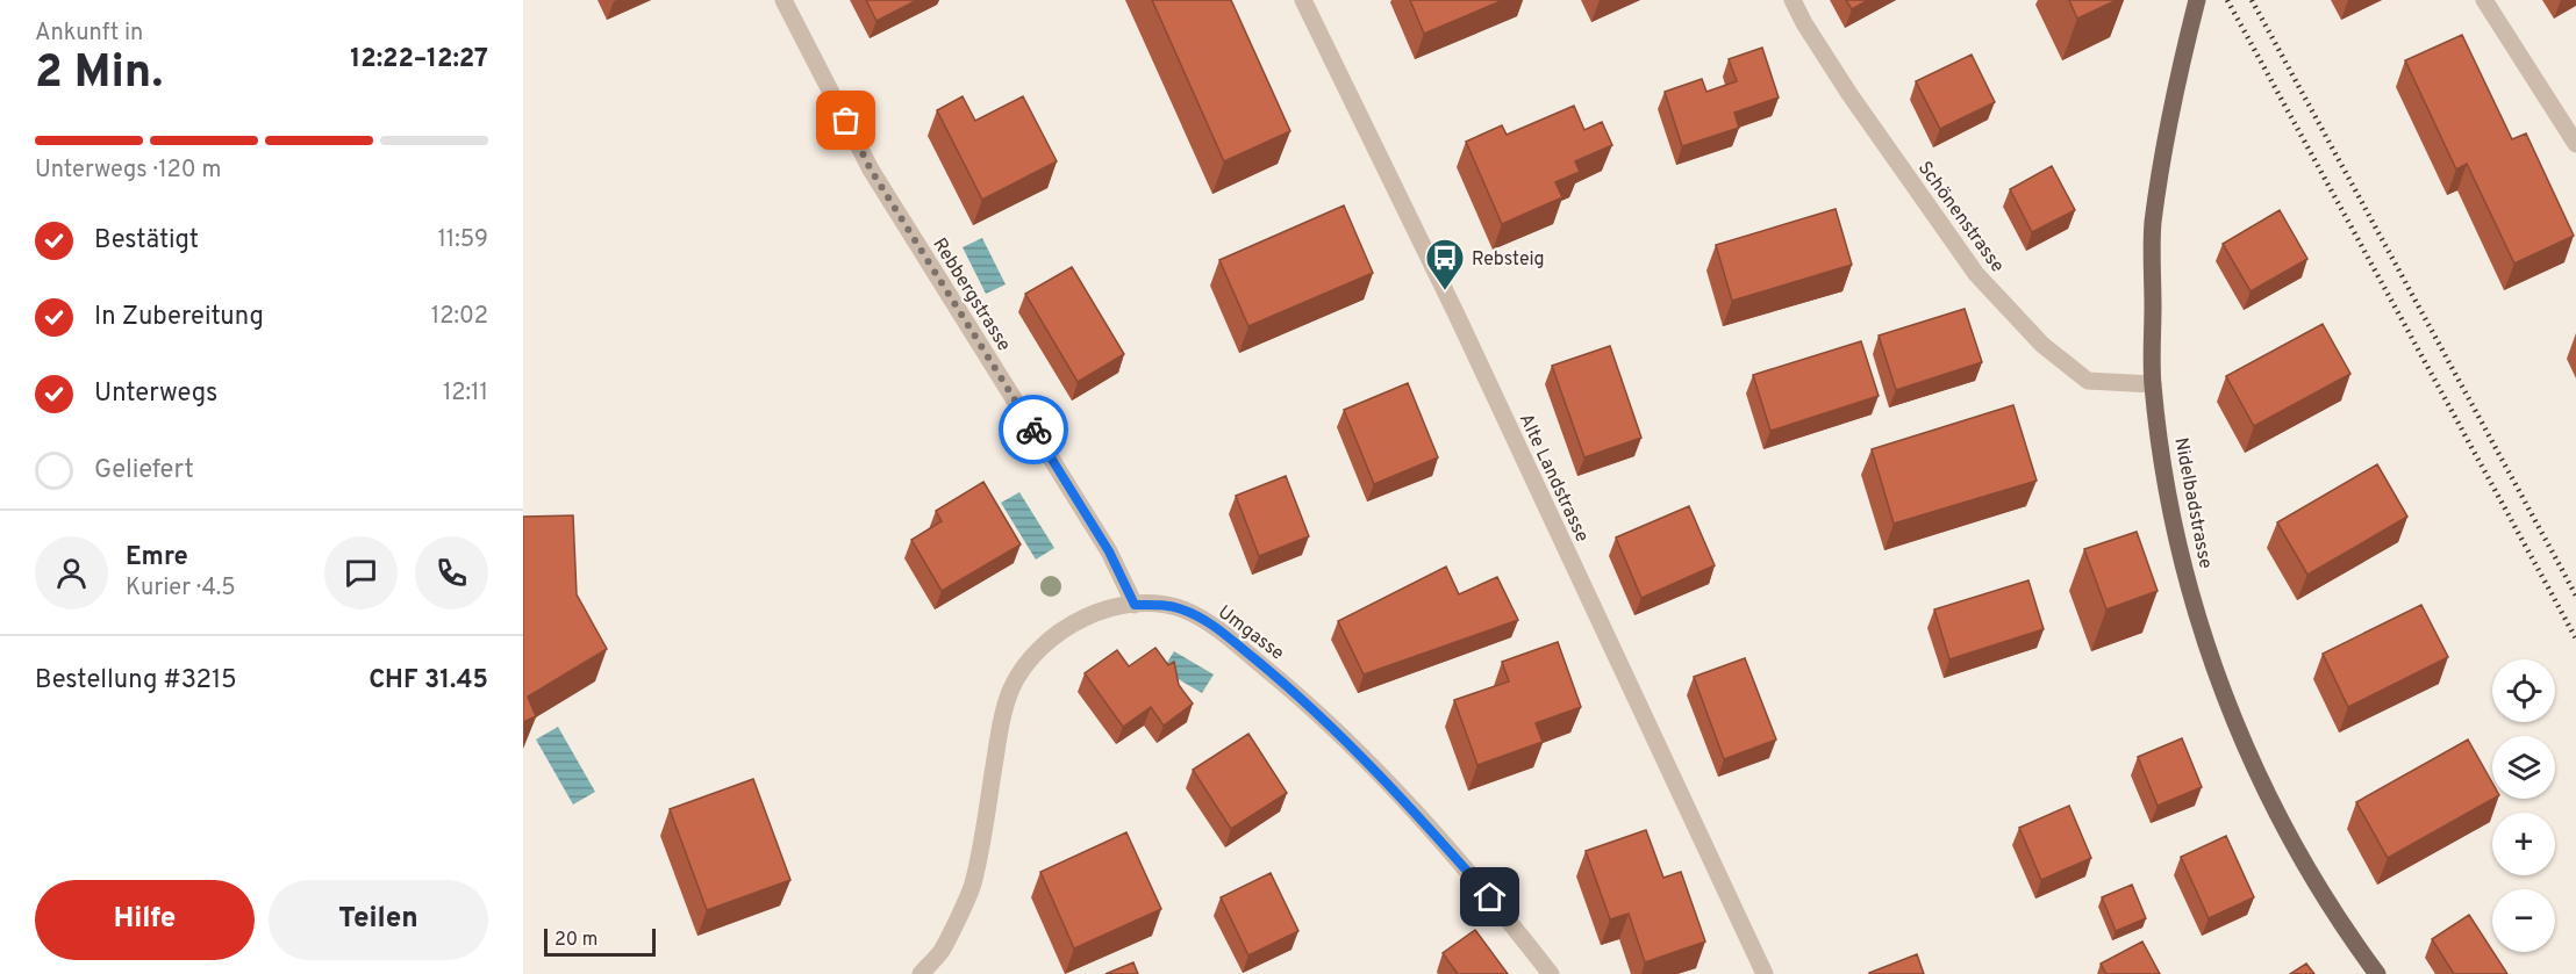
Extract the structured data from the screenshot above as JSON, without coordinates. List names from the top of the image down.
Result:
{
  "streets": {
    "main road": ["Nidelbadstrasse"],
    "street": [
      "Schönenstrasse",
      "Rebbergstrasse",
      "Alte Landstrasse",
      "Umgasse"
    ]
  },
  "crossings": [
    ["Schönenstrasse", "Nidelbadstrasse"],
    ["Rebbergstrasse", "Umgasse"]
  ],
  "places": {
    "bus stop": ["Rebsteig"]
  },
  "scale_bar": "20 m",
  "page": {
    "heading": ["2 Min.", "Ankunft in", "12:22–12:27"],
    "panel": [
      "Emre",
      "Kurier · 4.5",
      "Bestellung #3215",
      "CHF 31.45"
    ],
    "bar": "Unterwegs · 120 m",
    "list": [
      ["Bestätigt", "11:59"],
      ["In Zubereitung", "12:02"],
      ["Unterwegs", "12:11"],
      "Geliefert"
    ],
    "map_buttons": ["+", "−"],
    "buttons": ["Hilfe", "Teilen"],
    "scale": "20 m"
  }
}
